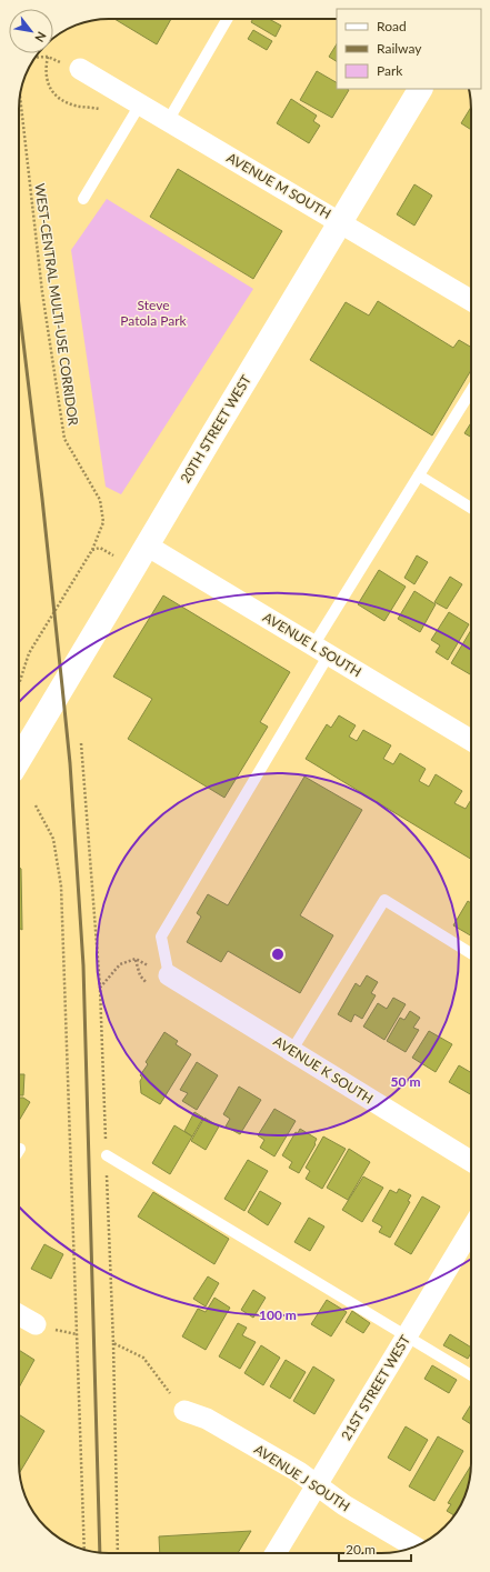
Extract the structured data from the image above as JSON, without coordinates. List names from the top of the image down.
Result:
{
  "streets": {
    "main road": ["20TH STREET WEST"],
    "street": [
      "AVENUE M SOUTH",
      "AVENUE L SOUTH",
      "AVENUE K SOUTH",
      "21ST STREET WEST",
      "AVENUE J SOUTH"
    ],
    "path": ["WEST-CENTRAL MULTI-USE CORRIDOR"]
  },
  "crossings": [
    ["AVENUE M SOUTH", "20TH STREET WEST"],
    ["20TH STREET WEST", "AVENUE L SOUTH"],
    ["21ST STREET WEST", "AVENUE J SOUTH"]
  ],
  "parks": ["Steve Patola Park"],
  "legend": ["Road", "Railway", "Park"],
  "scale_bar": "20 m",
  "north": "bottom right",
  "rings": ["50 m", "100 m"]
}
